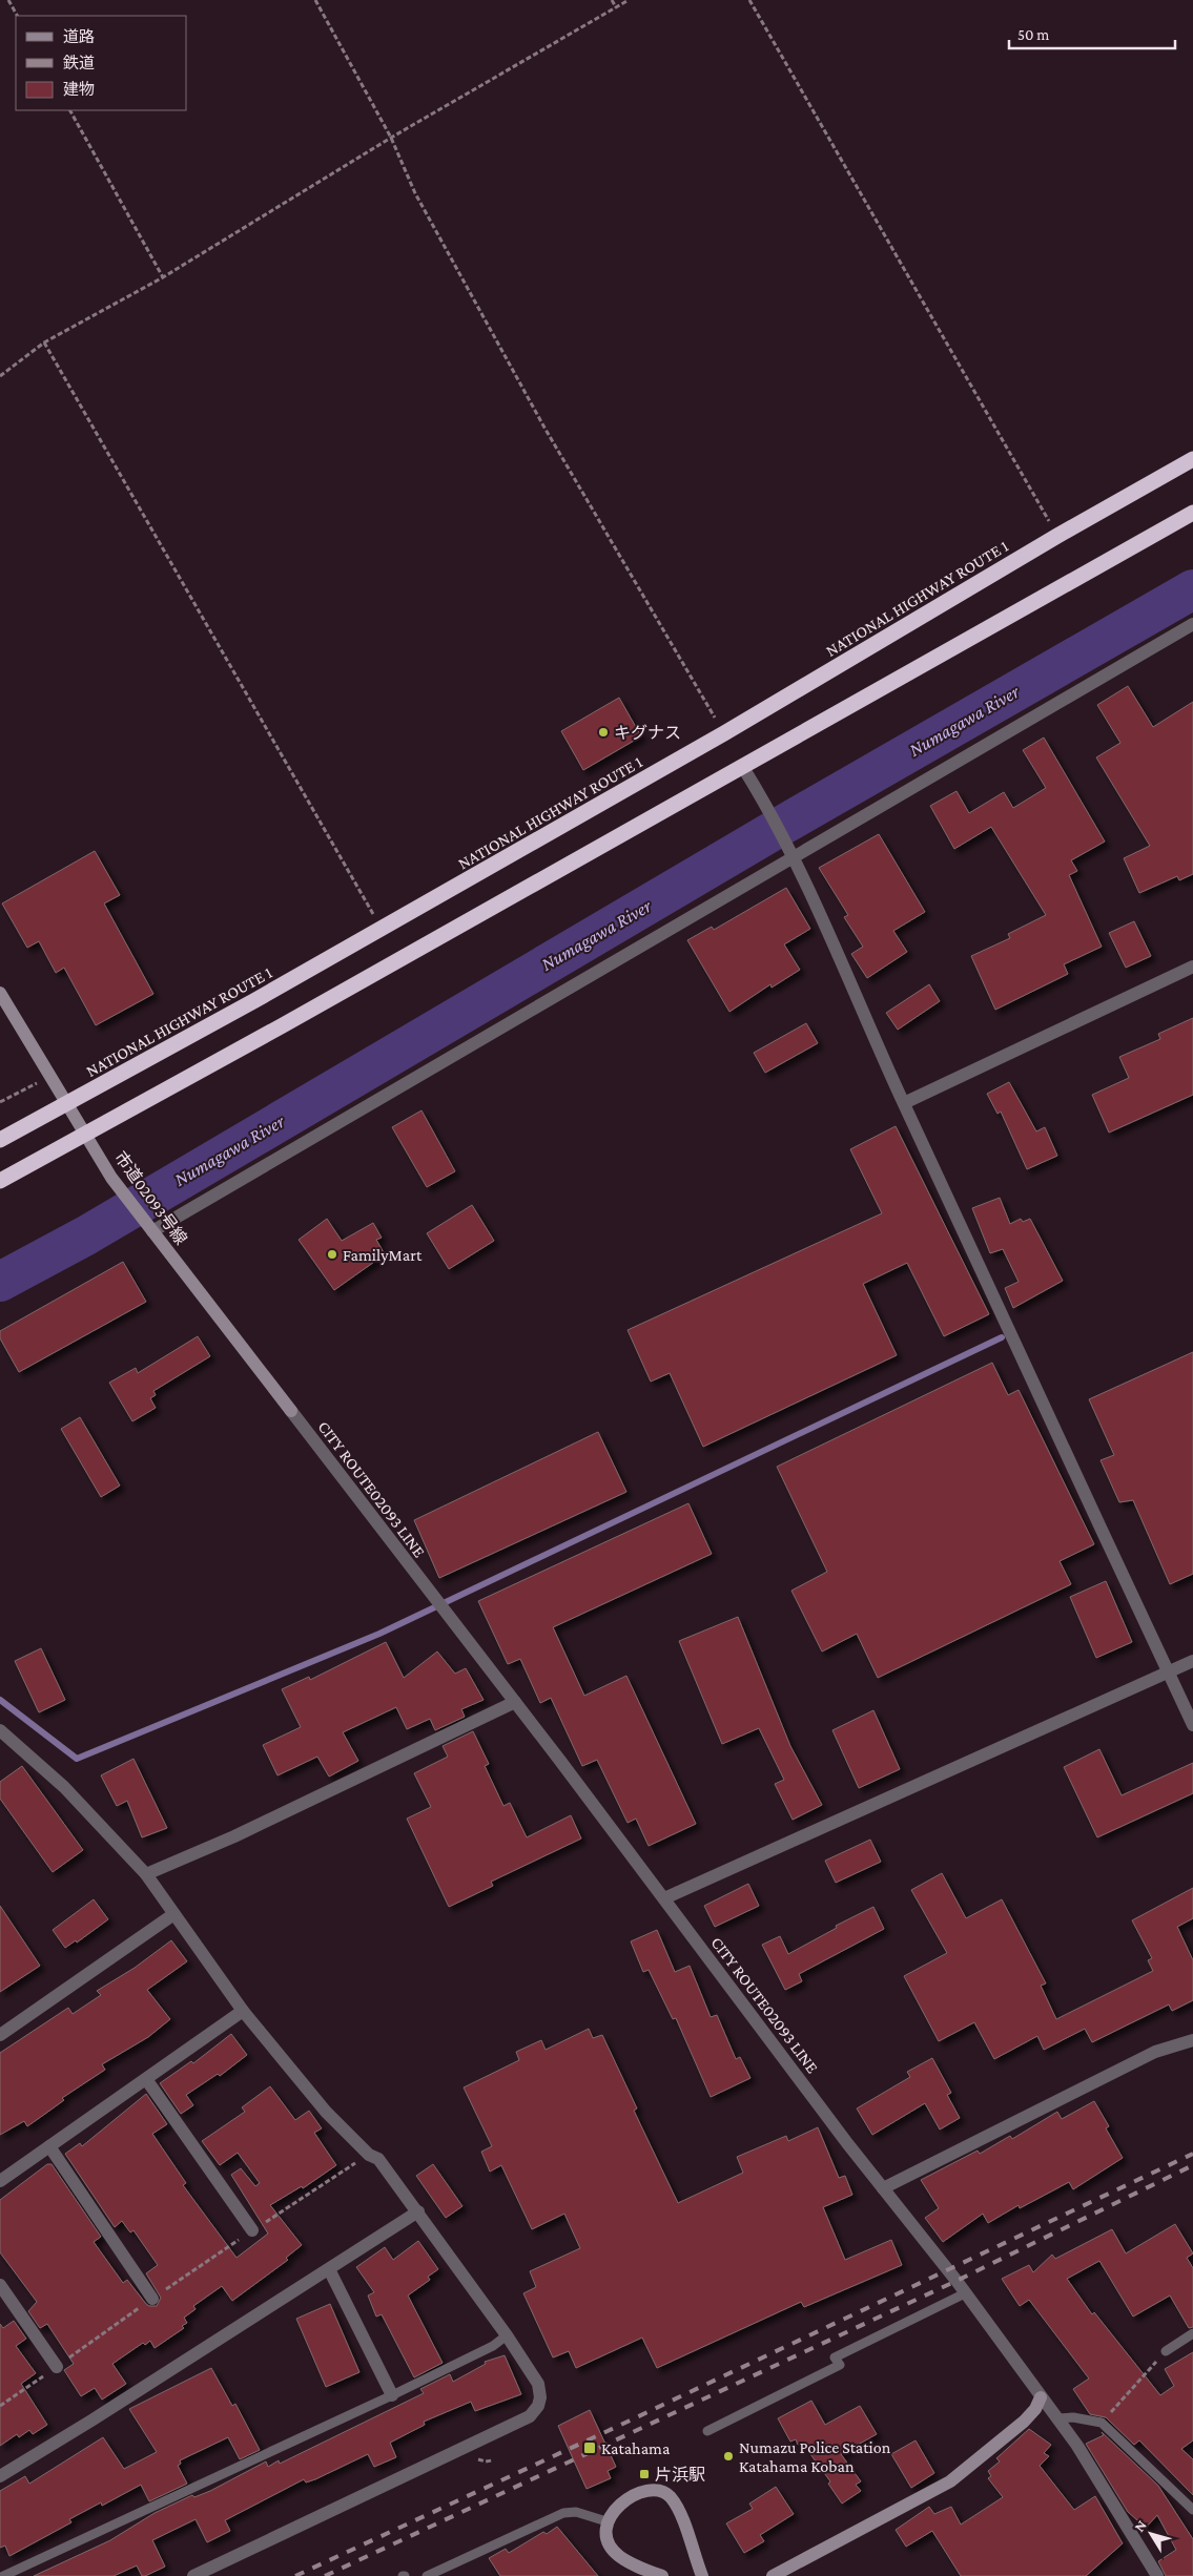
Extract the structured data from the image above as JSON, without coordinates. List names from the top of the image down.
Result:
{
  "streets": {
    "highway": ["NATIONAL HIGHWAY ROUTE 1"],
    "street": ["市道02093号線", "CITY ROUTE02093 LINE"]
  },
  "crossings": [
    ["NATIONAL HIGHWAY ROUTE 1", "市道02093号線"],
    ["市道02093号線", "CITY ROUTE02093 LINE"]
  ],
  "water": ["Numagawa River"],
  "places": {
    "other": ["キグナス", "FamilyMart", "Numazu Police Station Katahama Koban"],
    "transit": ["Katahama", "片浜駅"]
  },
  "legend": ["道路", "鉄道", "建物"],
  "scale_bar": "50 m",
  "north": "top left"
}
